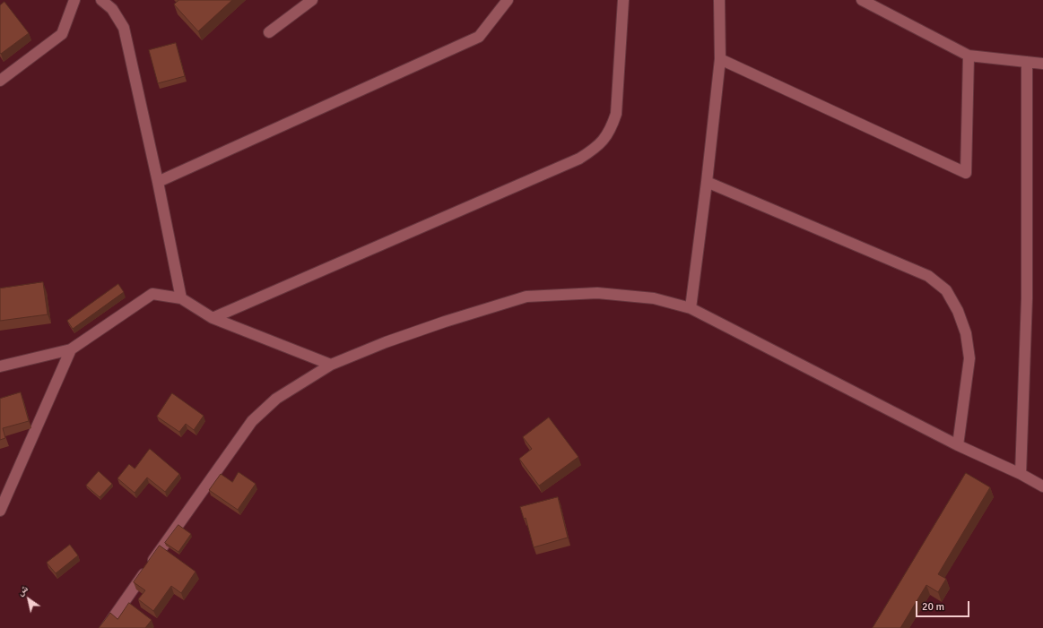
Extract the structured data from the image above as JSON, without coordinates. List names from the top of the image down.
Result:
{
  "scale_bar": "20 m",
  "north": "top left"
}
